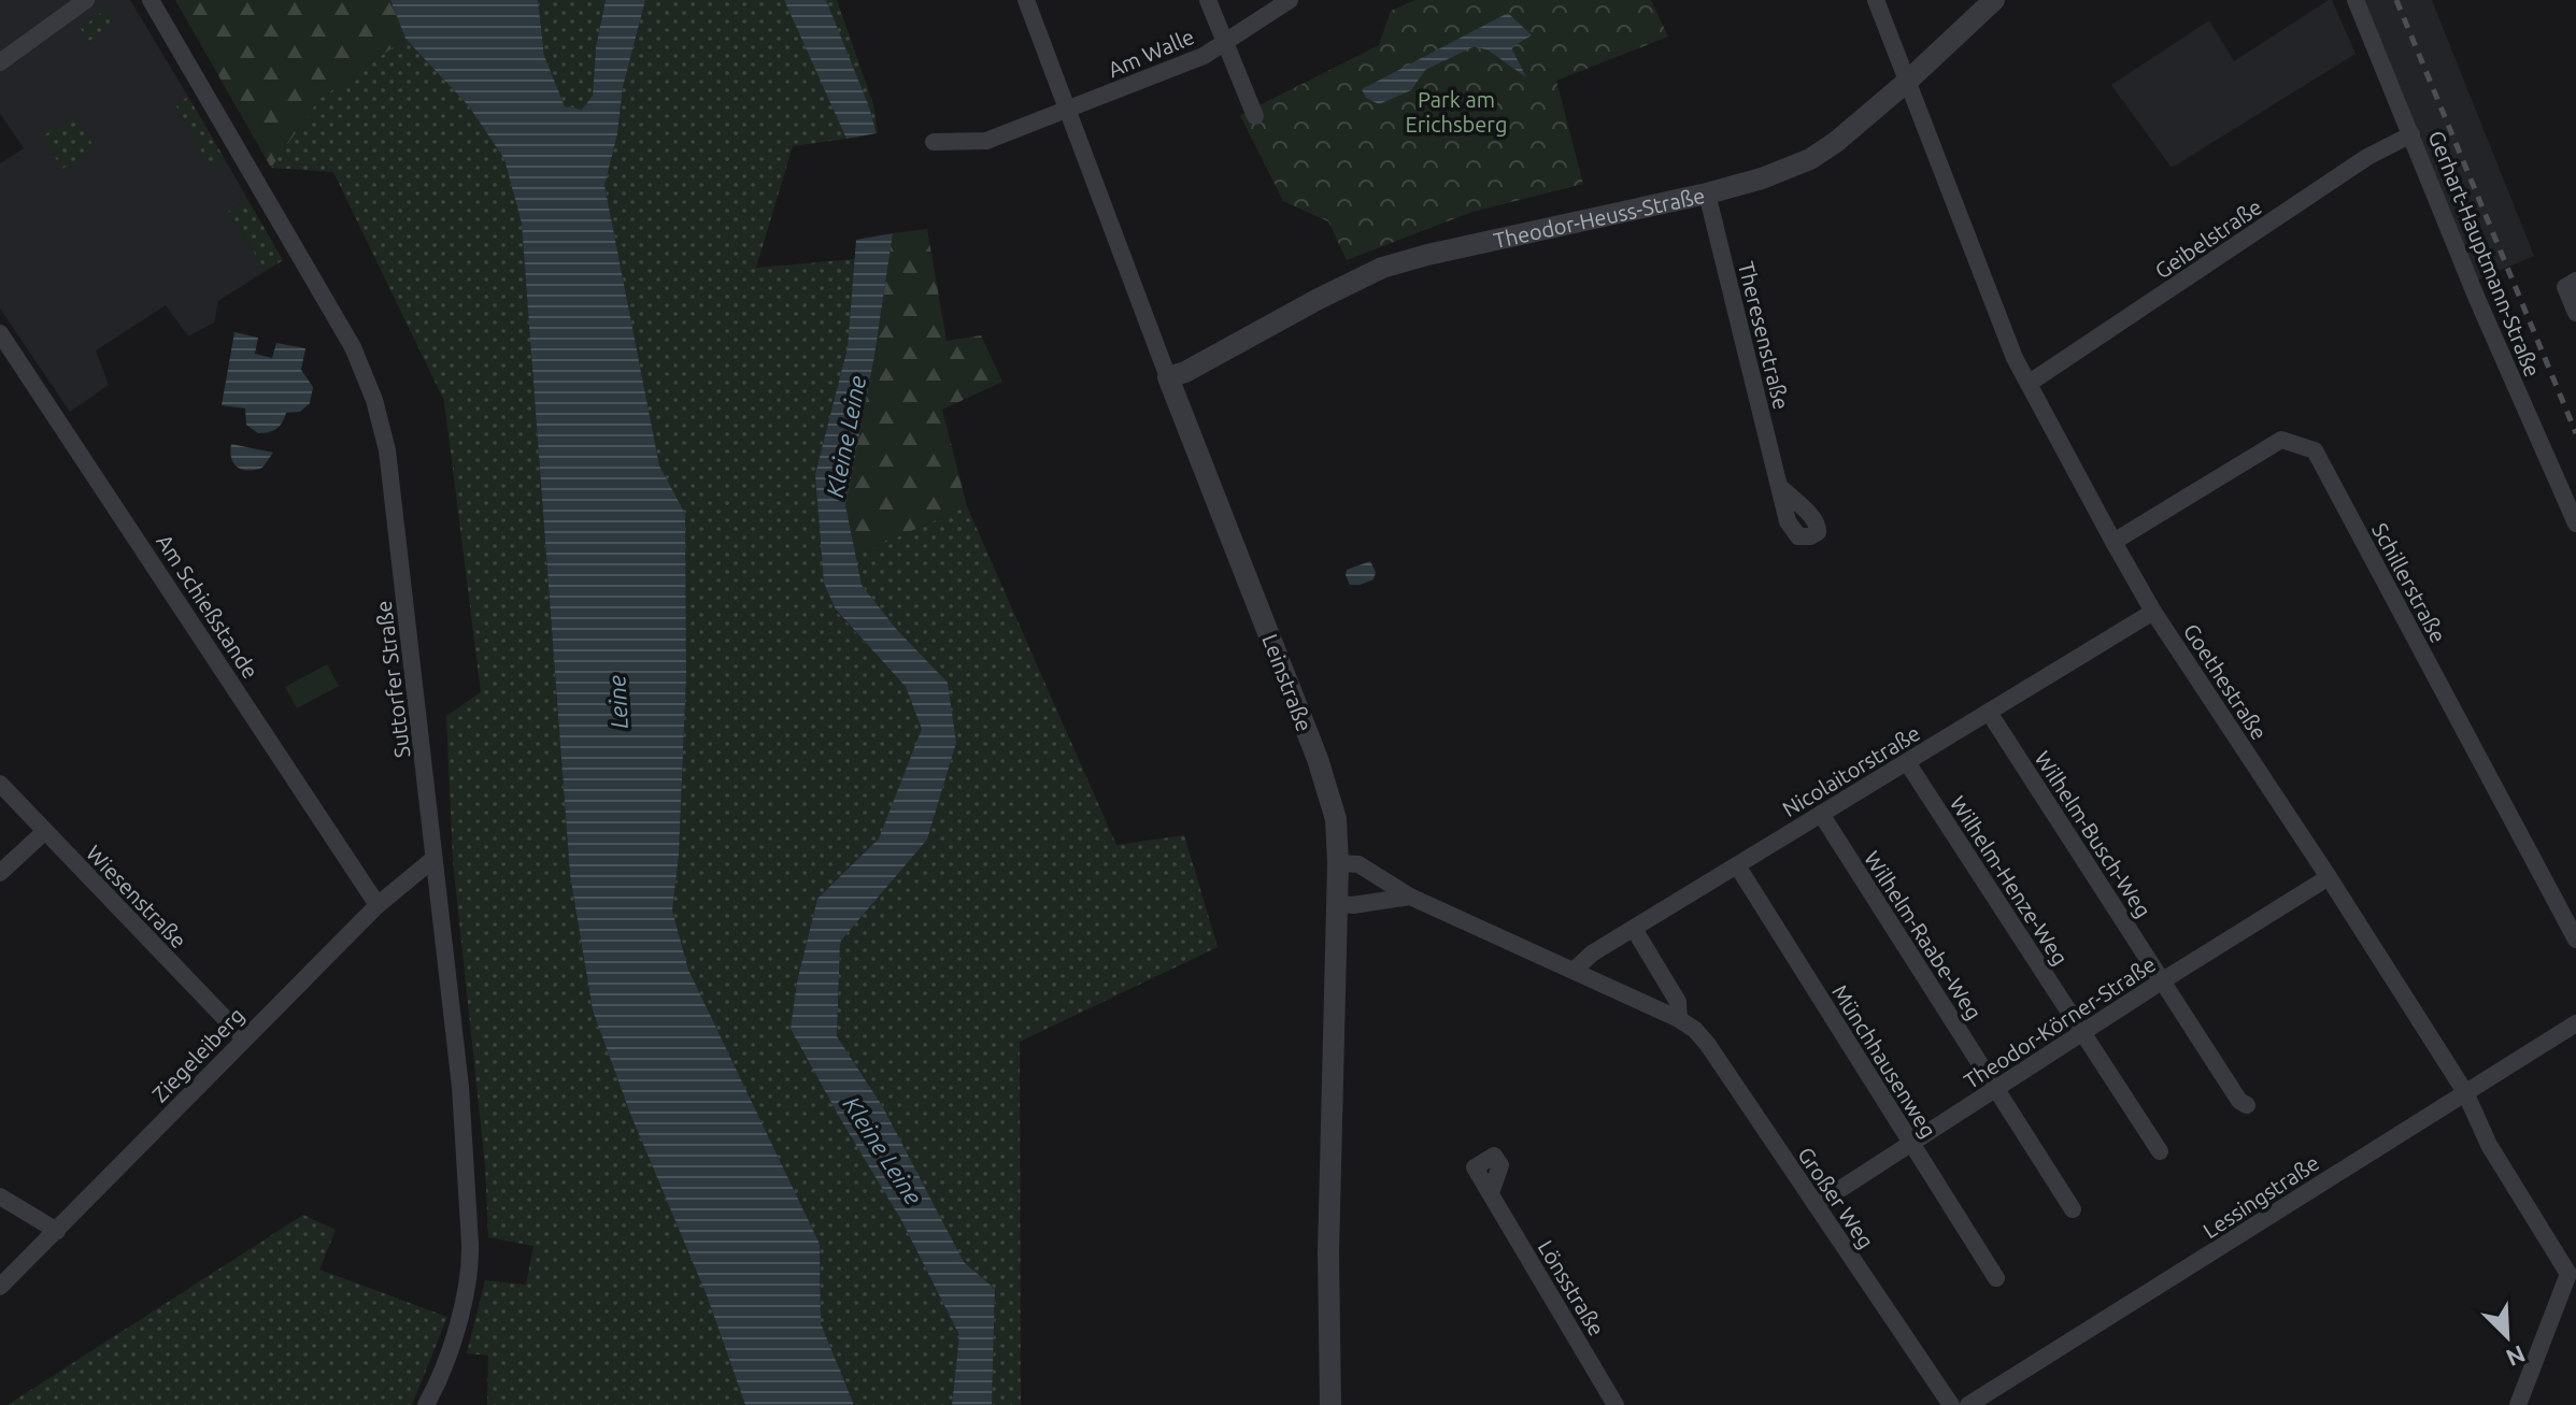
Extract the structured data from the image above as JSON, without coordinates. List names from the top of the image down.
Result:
{
  "streets": {
    "street": [
      "Am Walle",
      "Theodor-Heuss-Straße",
      "Geibelstraße",
      "Gerhart-Hauptmann-Straße",
      "Theresenstraße",
      "Schillerstraße",
      "Am Schießstande",
      "Suttorfer Straße",
      "Goethestraße",
      "Leinstraße",
      "Nicolaitorstraße",
      "Wilhelm-Busch-Weg",
      "Wilhelm-Henze-Weg",
      "Wiesenstraße",
      "Wilhelm-Raabe-Weg",
      "Theodor-Körner-Straße",
      "Ziegeleiberg",
      "Münchhausenweg",
      "Lessingstraße",
      "Großer Weg",
      "Lönsstraße"
    ]
  },
  "crossings": [
    ["Am Walle", "Leinstraße"],
    ["Theodor-Heuss-Straße", "Theresenstraße"],
    ["Theodor-Heuss-Straße", "Goethestraße"],
    ["Theodor-Heuss-Straße", "Leinstraße"],
    ["Geibelstraße", "Gerhart-Hauptmann-Straße"],
    ["Geibelstraße", "Goethestraße"],
    ["Schillerstraße", "Goethestraße"],
    ["Am Schießstande", "Ziegeleiberg"],
    ["Suttorfer Straße", "Ziegeleiberg"],
    ["Goethestraße", "Nicolaitorstraße"],
    ["Goethestraße", "Theodor-Körner-Straße"],
    ["Goethestraße", "Lessingstraße"],
    ["Leinstraße", "Großer Weg"],
    ["Nicolaitorstraße", "Wilhelm-Busch-Weg"],
    ["Nicolaitorstraße", "Wilhelm-Henze-Weg"],
    ["Nicolaitorstraße", "Wilhelm-Raabe-Weg"],
    ["Nicolaitorstraße", "Münchhausenweg"],
    ["Nicolaitorstraße", "Großer Weg"],
    ["Wilhelm-Busch-Weg", "Theodor-Körner-Straße"],
    ["Wilhelm-Henze-Weg", "Theodor-Körner-Straße"],
    ["Wiesenstraße", "Ziegeleiberg"],
    ["Wilhelm-Raabe-Weg", "Theodor-Körner-Straße"],
    ["Theodor-Körner-Straße", "Münchhausenweg"],
    ["Theodor-Körner-Straße", "Großer Weg"]
  ],
  "water": ["Kleine Leine", "Leine"],
  "parks": ["Park am Erichsberg"],
  "north": "bottom right"
}
